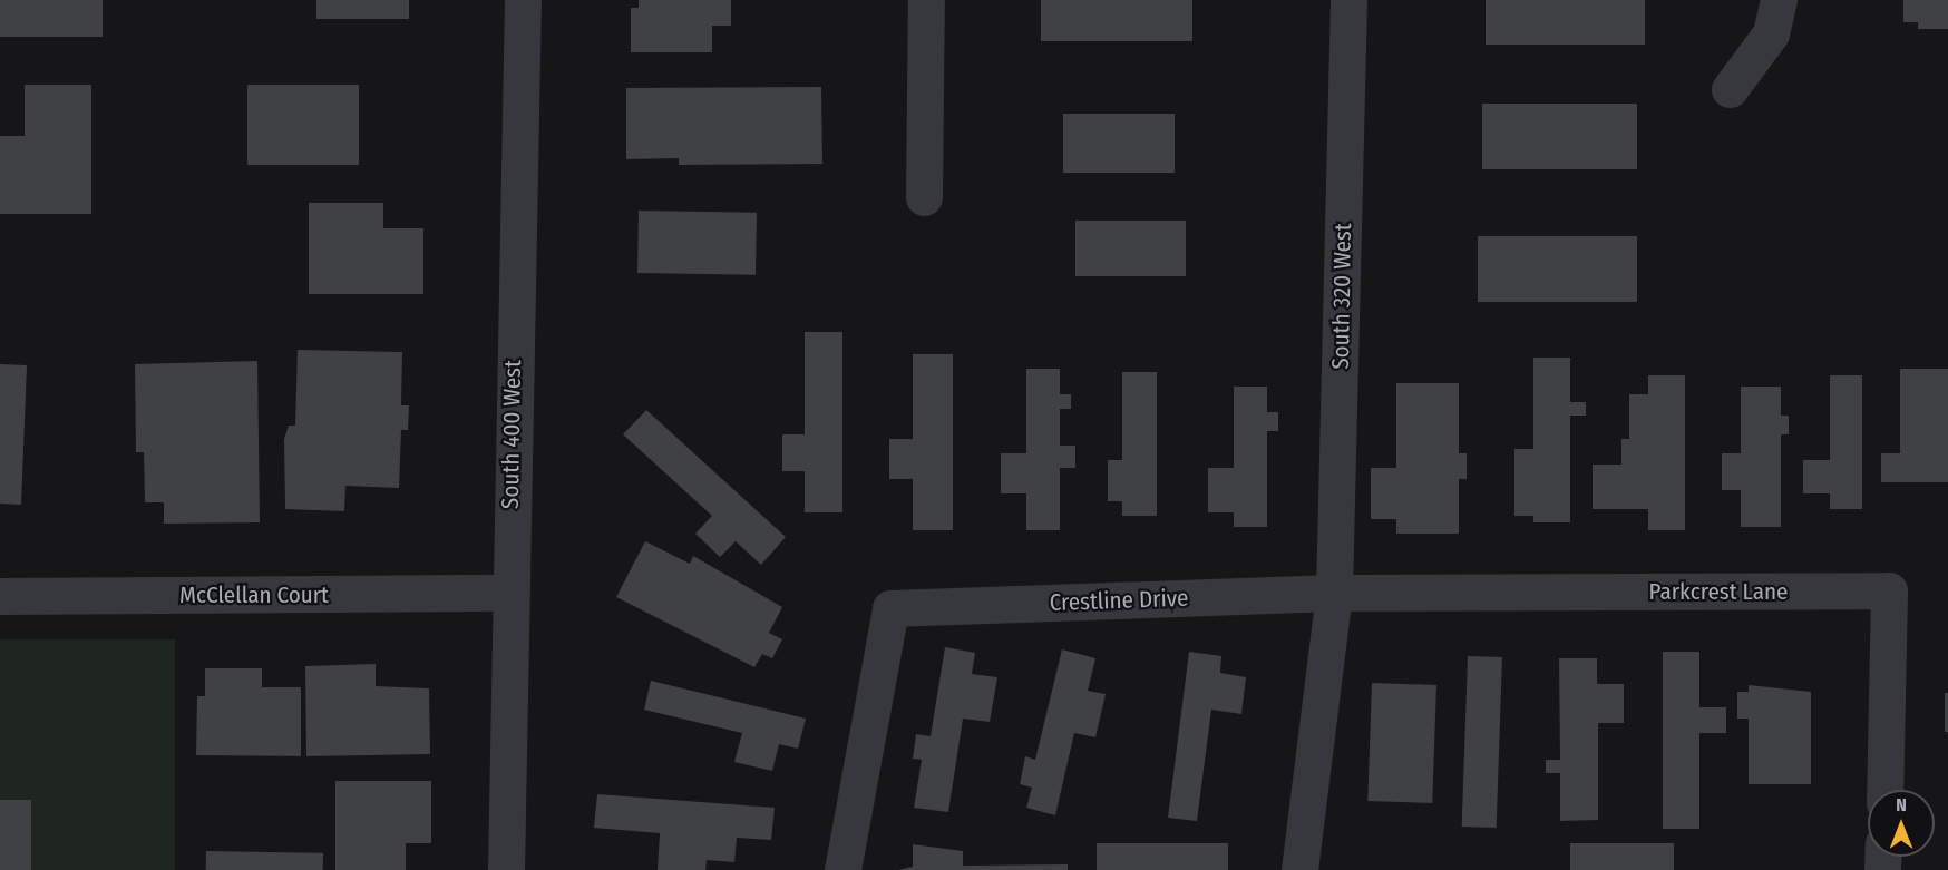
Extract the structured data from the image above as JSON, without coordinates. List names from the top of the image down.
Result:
{
  "streets": {
    "street": [
      "South 320 West",
      "South 400 West",
      "Parkcrest Lane",
      "McClellan Court",
      "Crestline Drive"
    ]
  },
  "crossings": [
    ["South 320 West", "Parkcrest Lane"],
    ["South 320 West", "Crestline Drive"],
    ["South 400 West", "McClellan Court"],
    ["Parkcrest Lane", "Crestline Drive"]
  ],
  "north": "top"
}
